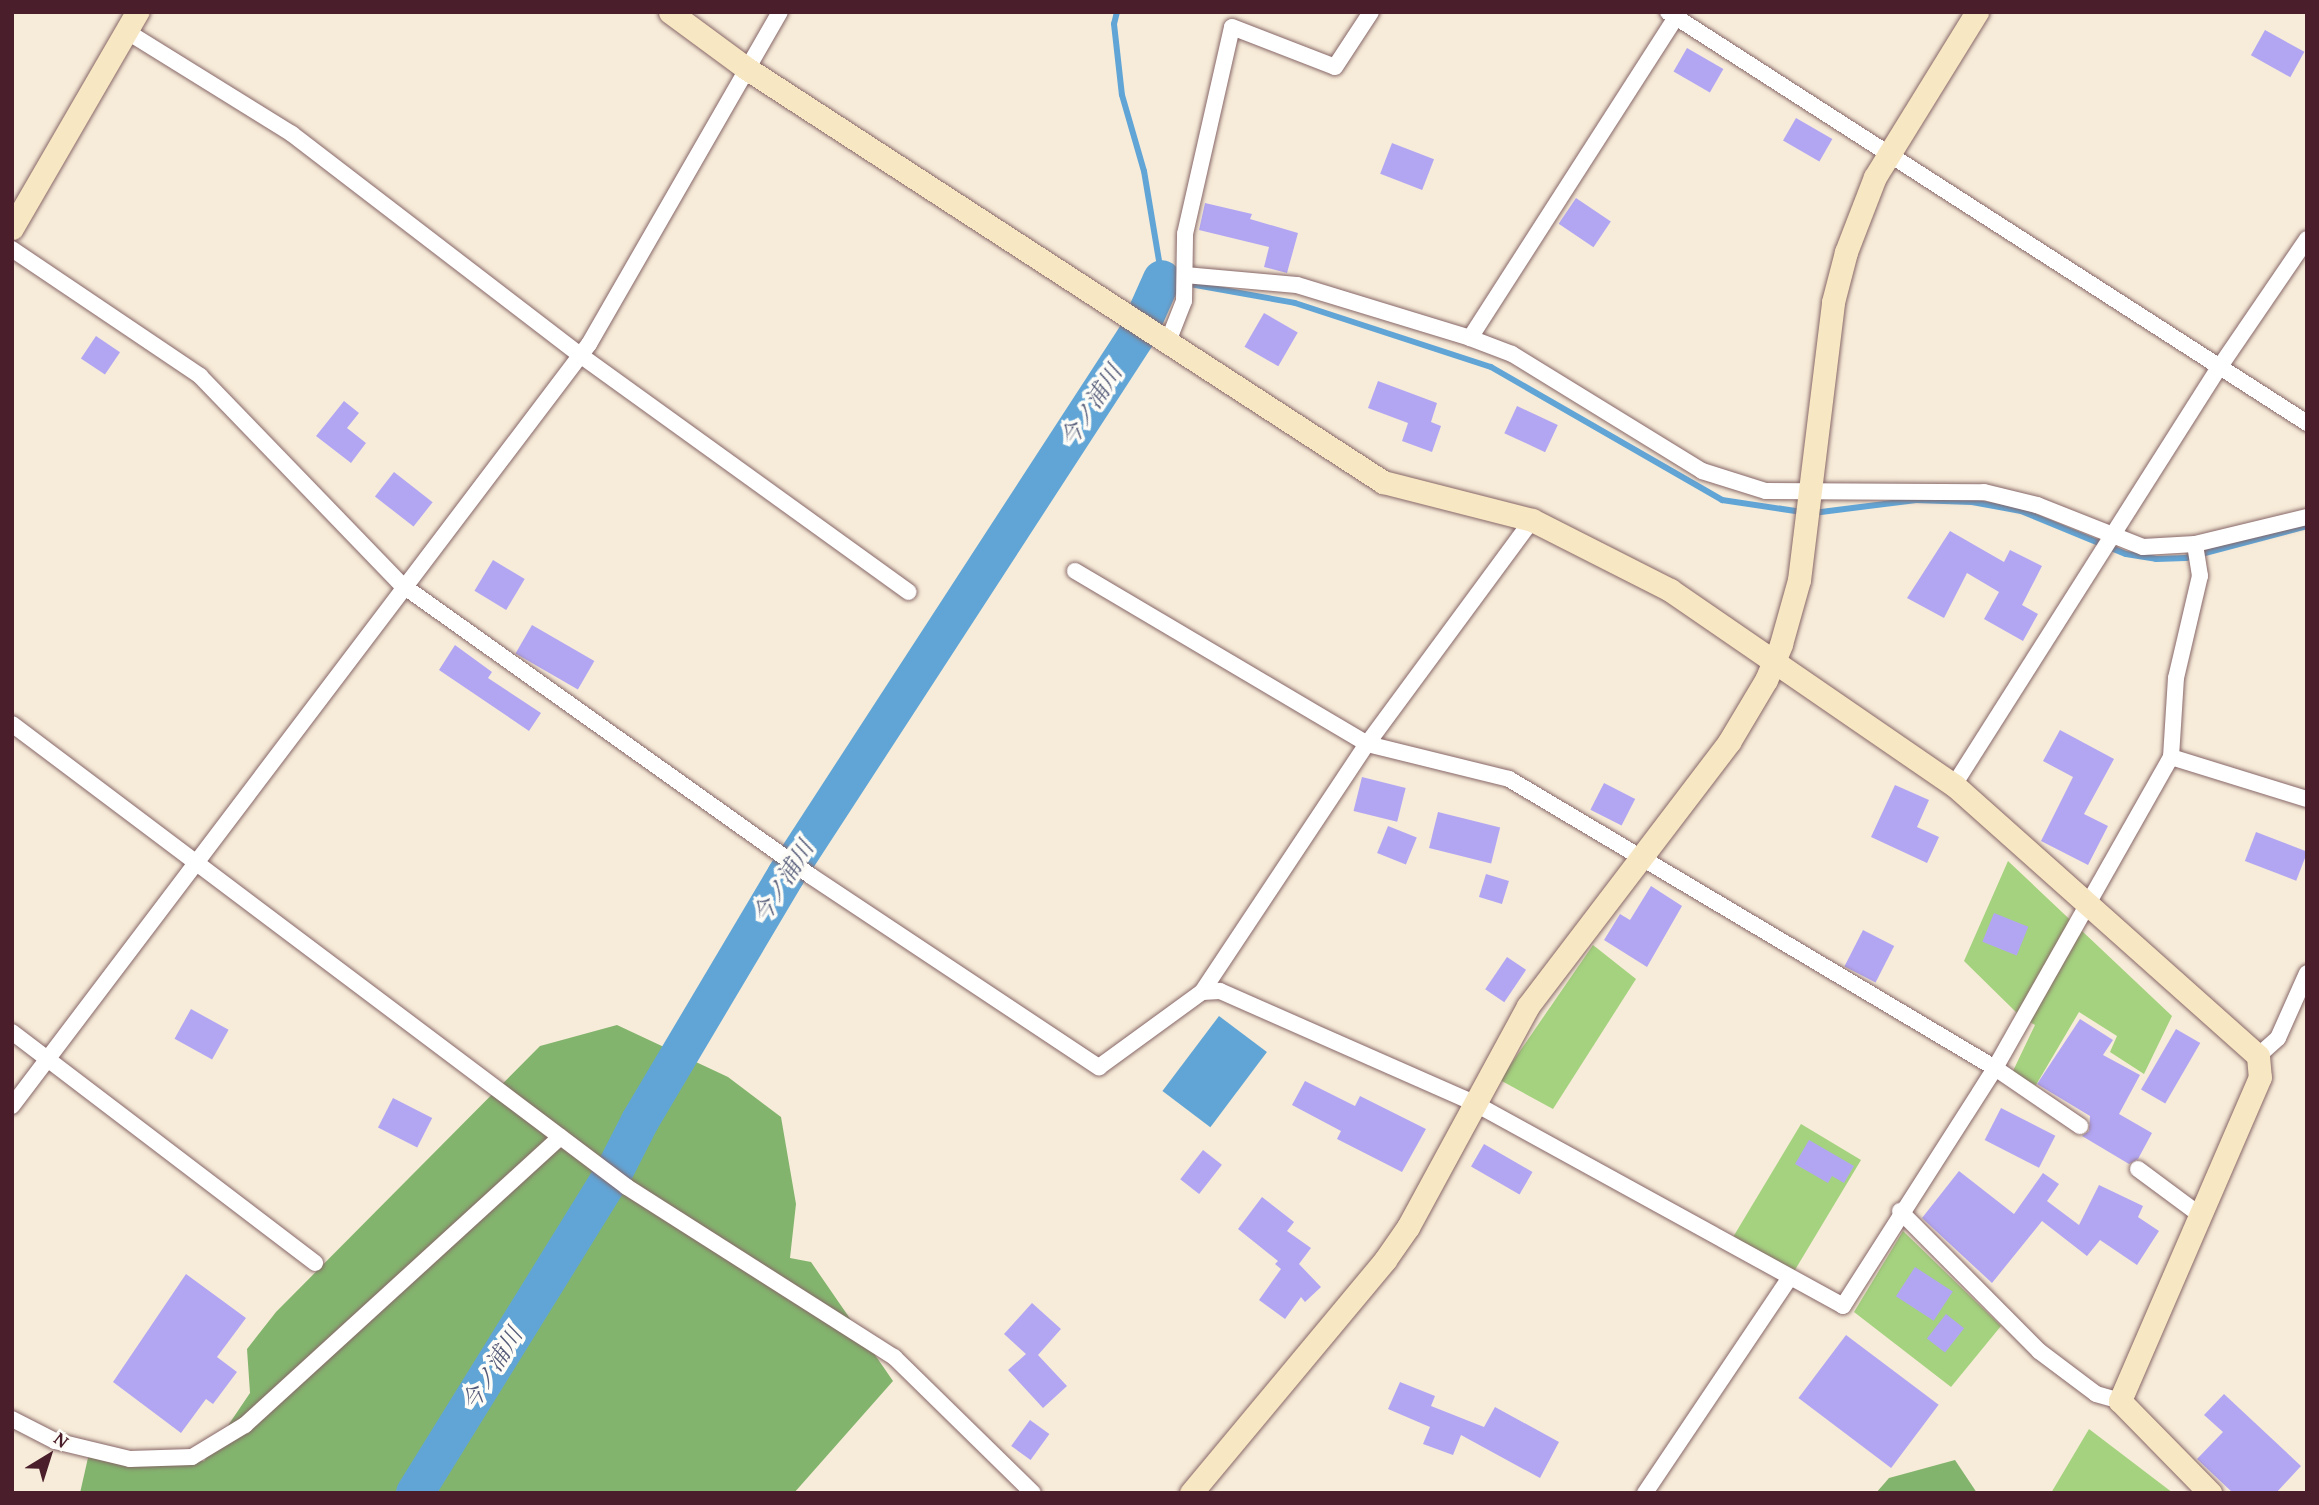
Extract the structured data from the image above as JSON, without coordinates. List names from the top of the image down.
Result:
{
  "water": ["今ノ浦川"],
  "north": "top right"
}
